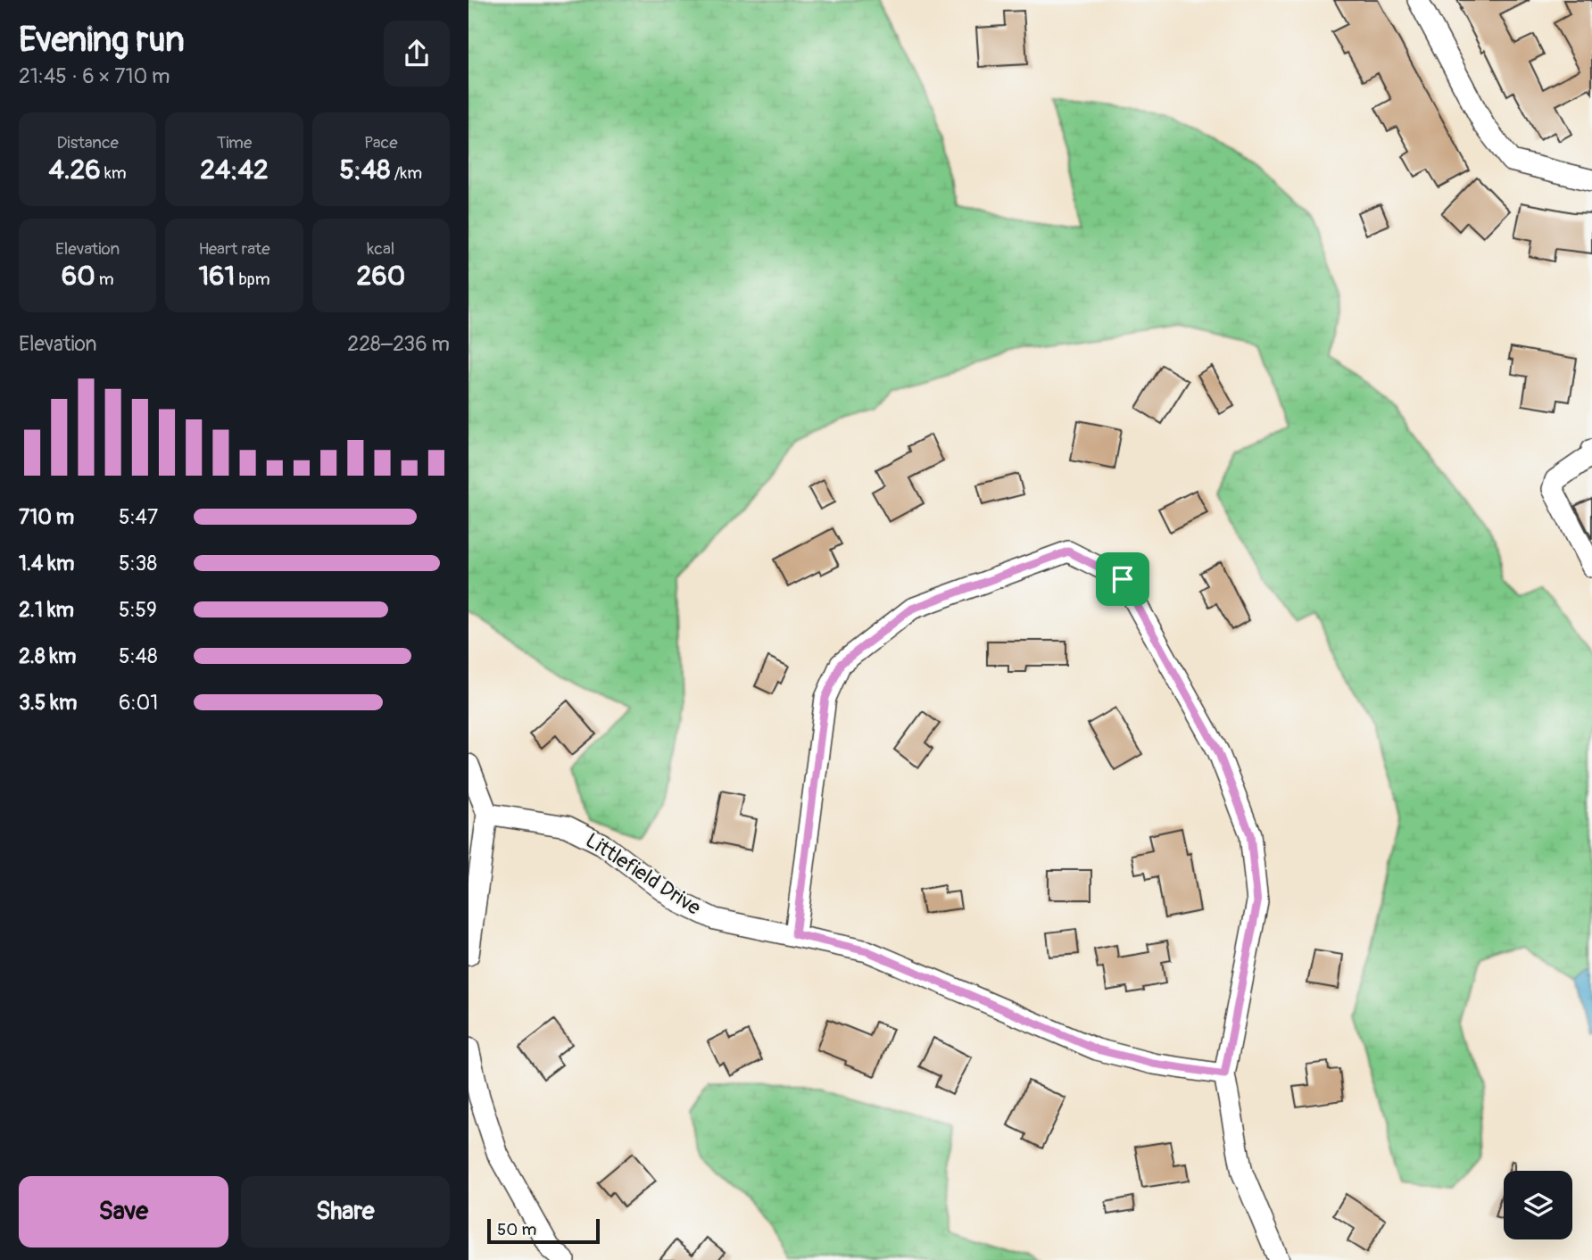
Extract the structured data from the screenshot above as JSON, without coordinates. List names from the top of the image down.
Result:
{
  "streets": {
    "street": ["Littlefield Drive"]
  },
  "scale_bar": "50 m",
  "page": {
    "heading": ["Evening run", "21:45 · 6 × 710 m"],
    "stats": [
      ["Distance", "4.26 km"],
      ["Time", "24:42"],
      ["Pace", "5:48 /km"],
      ["Elevation", "60 m"],
      ["Heart rate", "161 bpm"],
      ["kcal", "260"]
    ],
    "chart": ["Elevation", "228–236 m"],
    "list": [
      {
        "name": "710 m",
        "note": "5:47"
      },
      {
        "name": "1.4 km",
        "note": "5:38"
      },
      {
        "name": "2.1 km",
        "note": "5:59"
      },
      {
        "name": "2.8 km",
        "note": "5:48"
      },
      {
        "name": "3.5 km",
        "note": "6:01"
      }
    ],
    "buttons": ["Save", "Share"],
    "scale": "50 m"
  }
}
